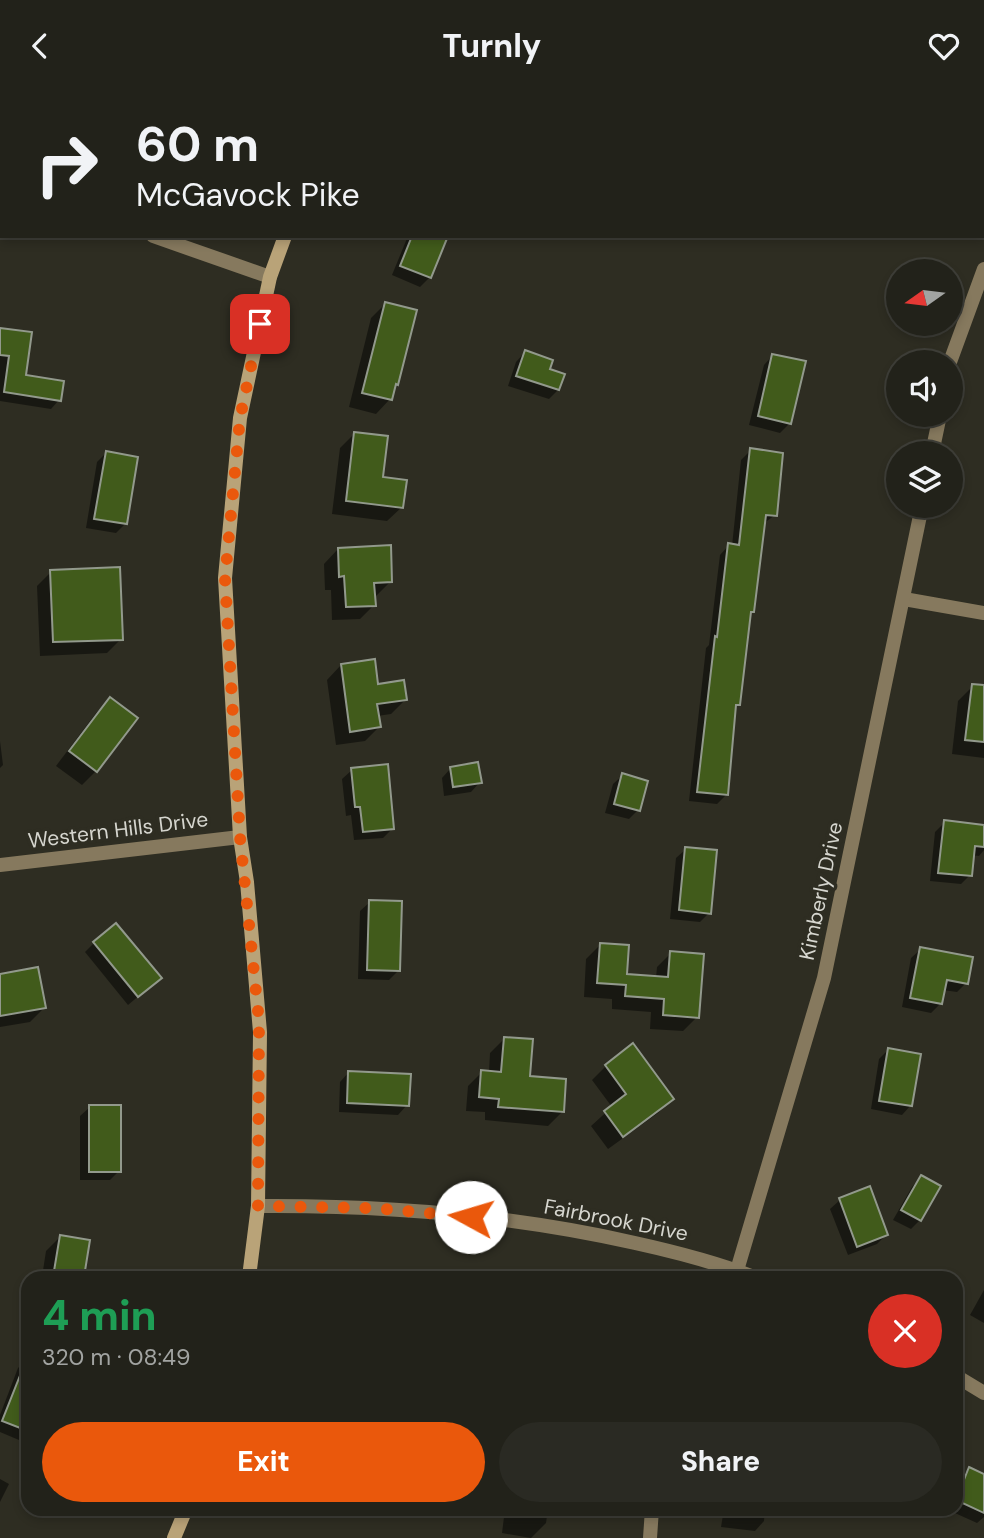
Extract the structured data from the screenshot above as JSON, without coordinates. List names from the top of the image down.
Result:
{
  "streets": {
    "street": ["Western Hills Drive", "Kimberly Drive", "Fairbrook Drive"]
  },
  "north": "left",
  "page": {
    "header": "Turnly",
    "turn": ["60 m", "McGavock Pike"],
    "heading": ["4 min", "320 m · 08:49"],
    "buttons": ["Exit", "Share"]
  }
}
